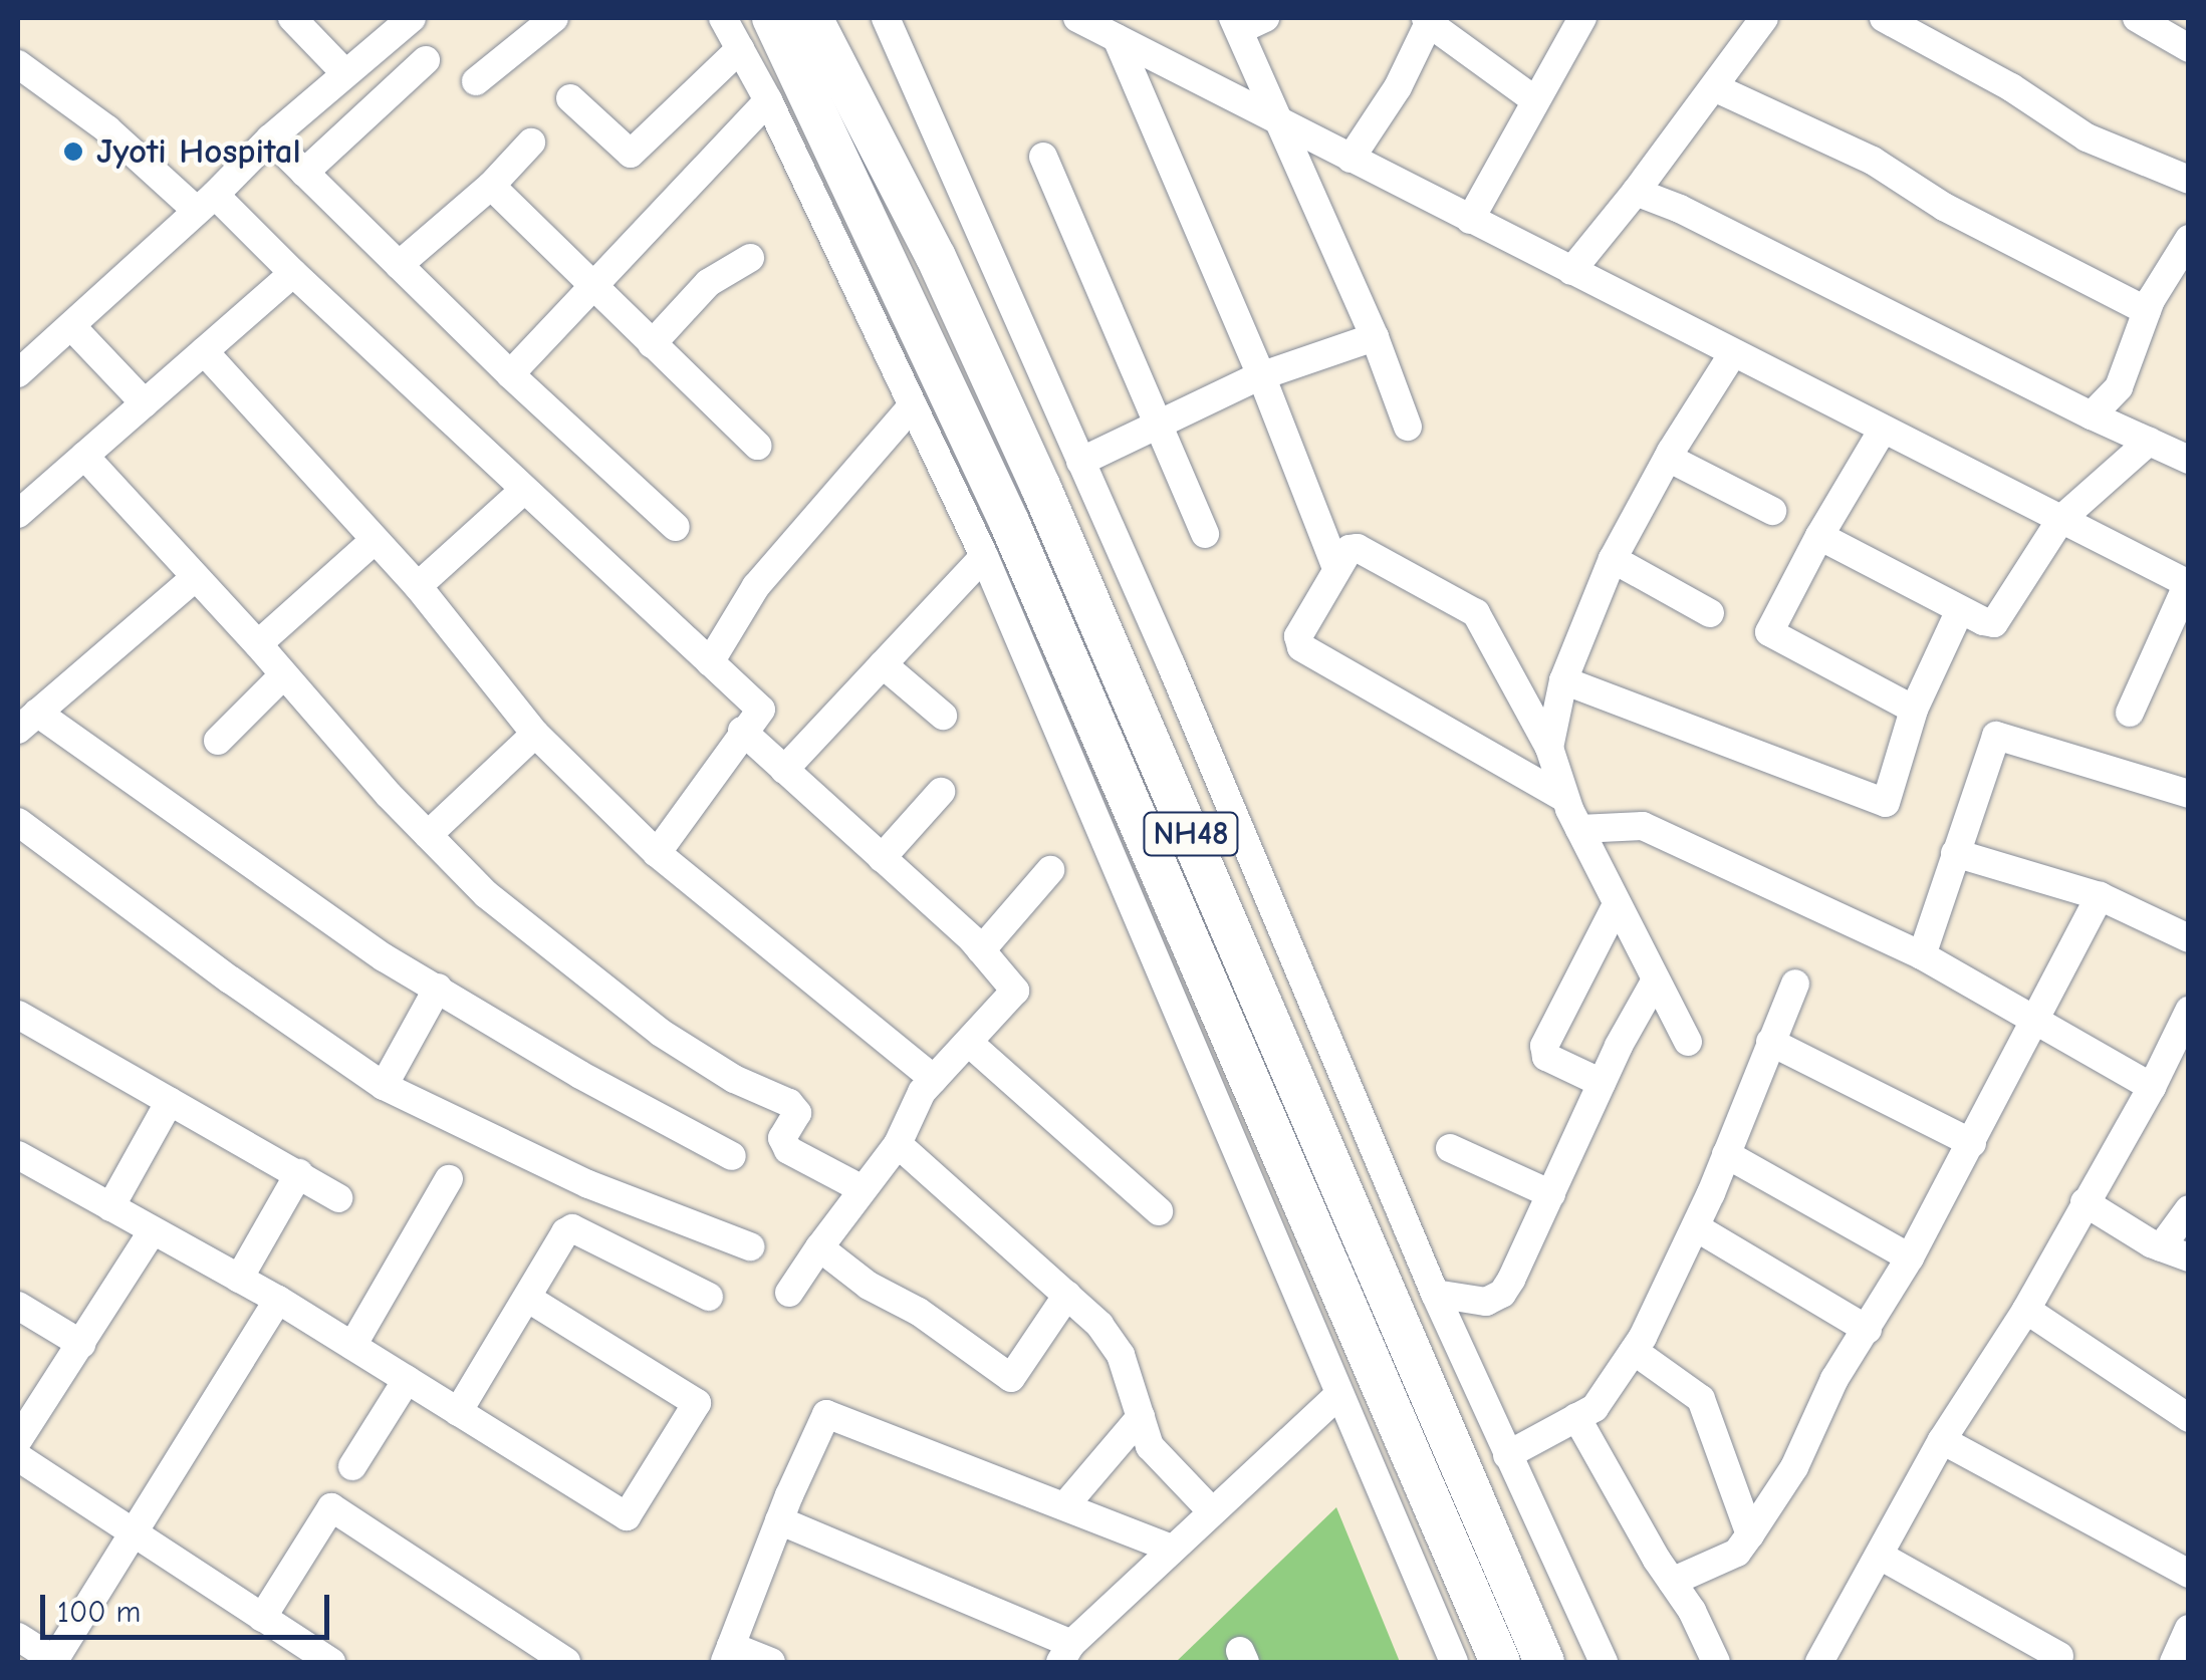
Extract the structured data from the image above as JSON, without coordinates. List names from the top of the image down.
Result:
{
  "streets": {
    "highway": ["NH48"]
  },
  "places": ["Jyoti Hospital"],
  "scale_bar": "100 m"
}
